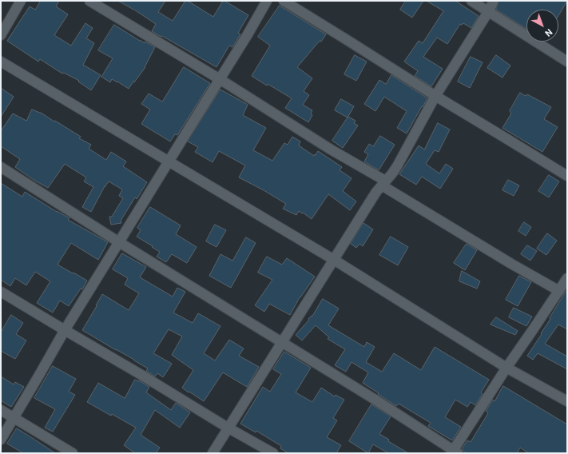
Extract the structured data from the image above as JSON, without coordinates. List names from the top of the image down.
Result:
{
  "north": "bottom right"
}
